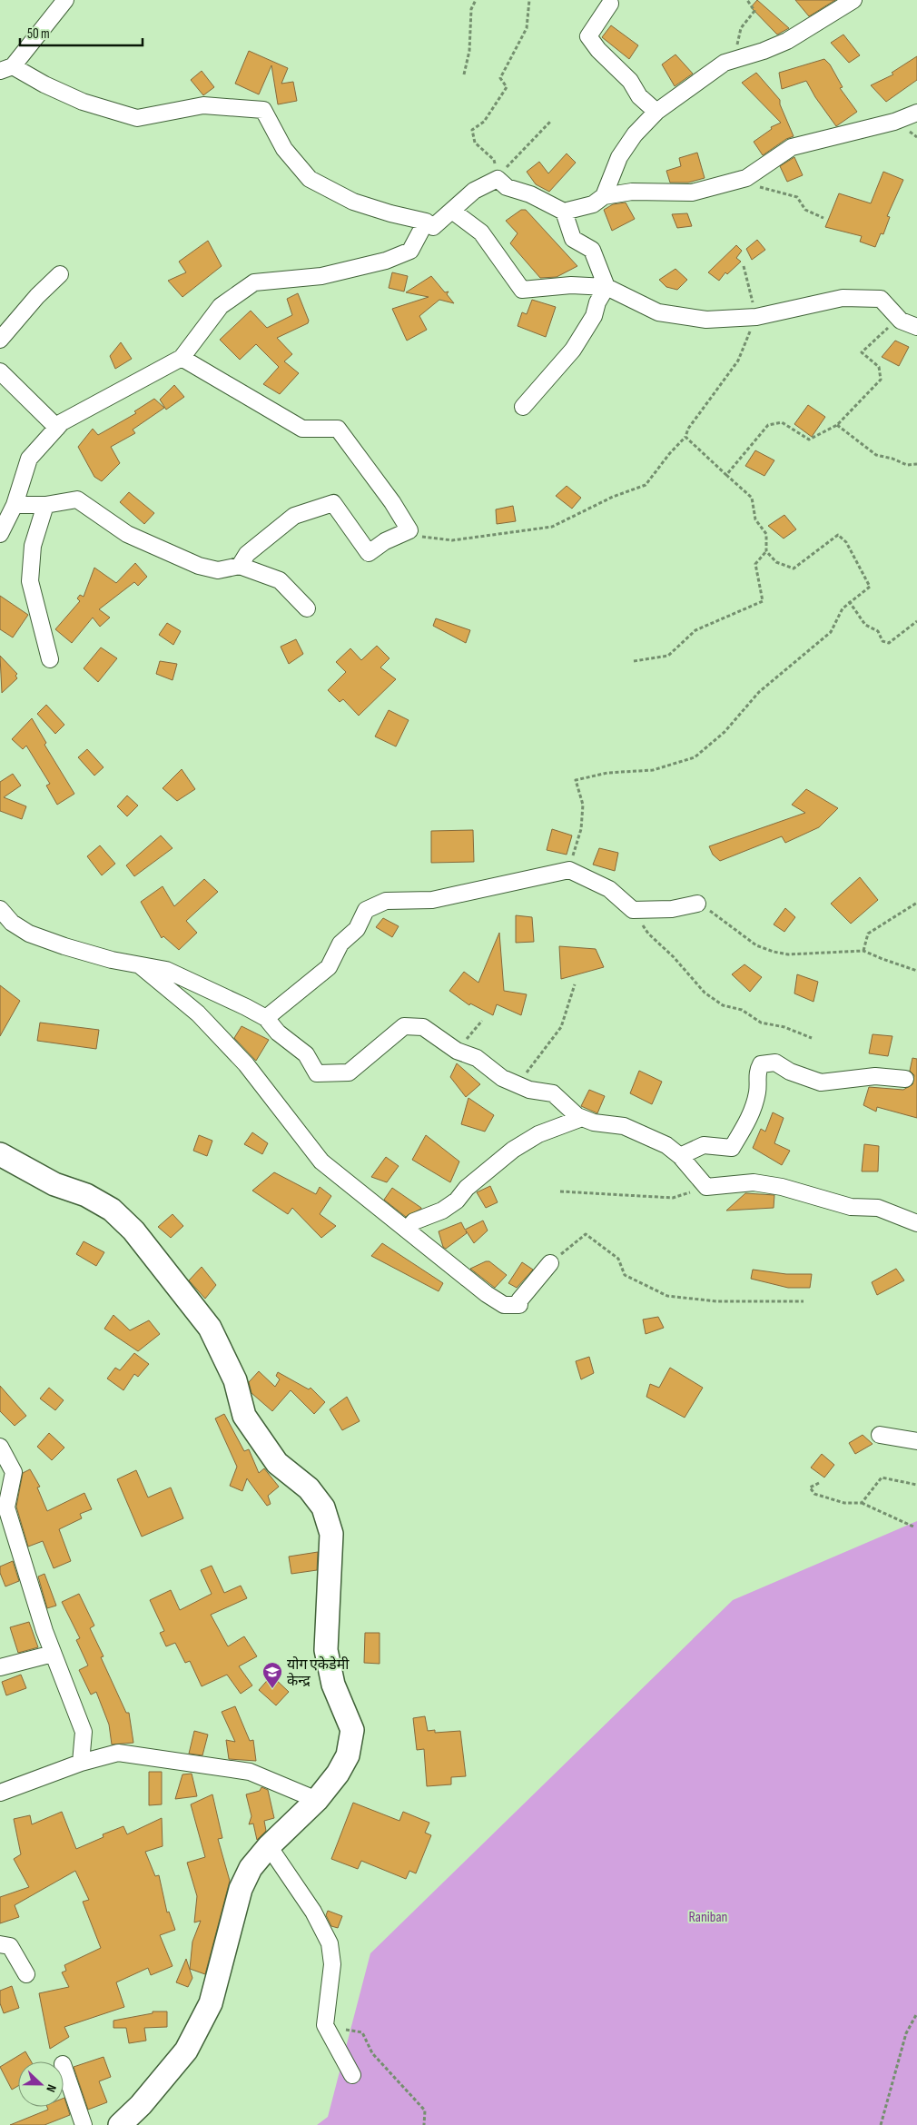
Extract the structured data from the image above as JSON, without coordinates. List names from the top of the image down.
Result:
{
  "parks": ["Raniban"],
  "places": {
    "school or university": ["योग एकेडेमी केन्द्र"]
  },
  "scale_bar": "50 m",
  "north": "right"
}
